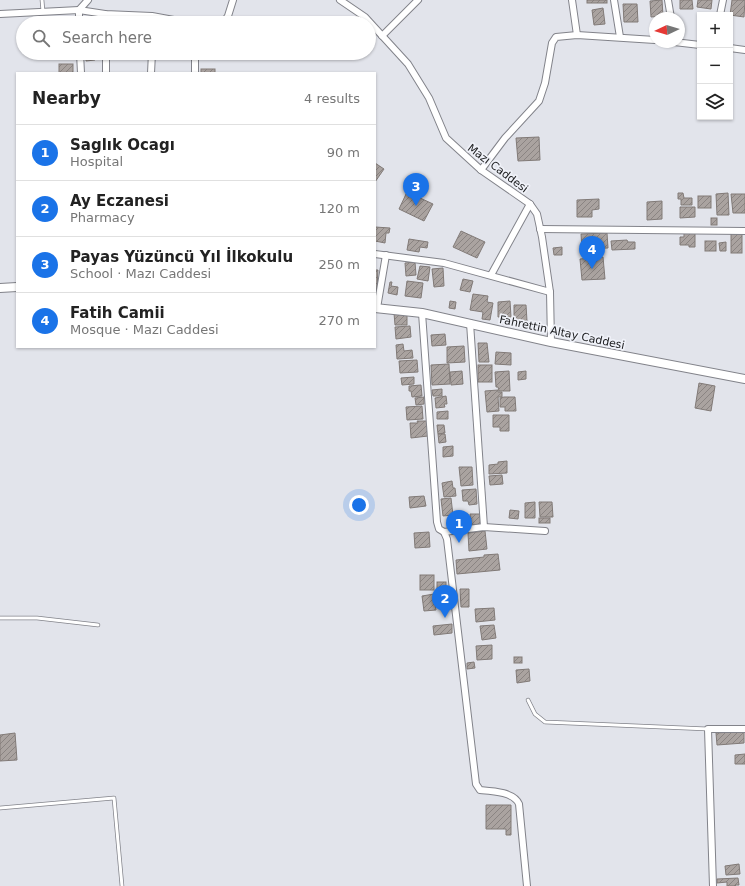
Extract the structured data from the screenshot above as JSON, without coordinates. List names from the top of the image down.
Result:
{
  "streets": {
    "street": ["Mazı Caddesi", "Fahrettin Altay Caddesi"]
  },
  "crossings": [
    ["Mazı Caddesi", "Fahrettin Altay Caddesi"]
  ],
  "north": "left",
  "page": {
    "map_buttons": ["+", "−"],
    "search": "Search here",
    "heading": ["Nearby", "4 results"],
    "list": [
      {
        "mark": "1",
        "name": "Saglık Ocagı",
        "note": "Hospital",
        "value": "90 m"
      },
      {
        "mark": "2",
        "name": "Ay Eczanesi",
        "note": "Pharmacy",
        "value": "120 m"
      },
      {
        "mark": "3",
        "name": "Payas Yüzüncü Yıl İlkokulu",
        "note": "School · Mazı Caddesi",
        "value": "250 m"
      },
      {
        "mark": "4",
        "name": "Fatih Camii",
        "note": "Mosque · Mazı Caddesi",
        "value": "270 m"
      }
    ],
    "pins": [
      "3",
      "4",
      "1",
      "2"
    ]
  }
}
